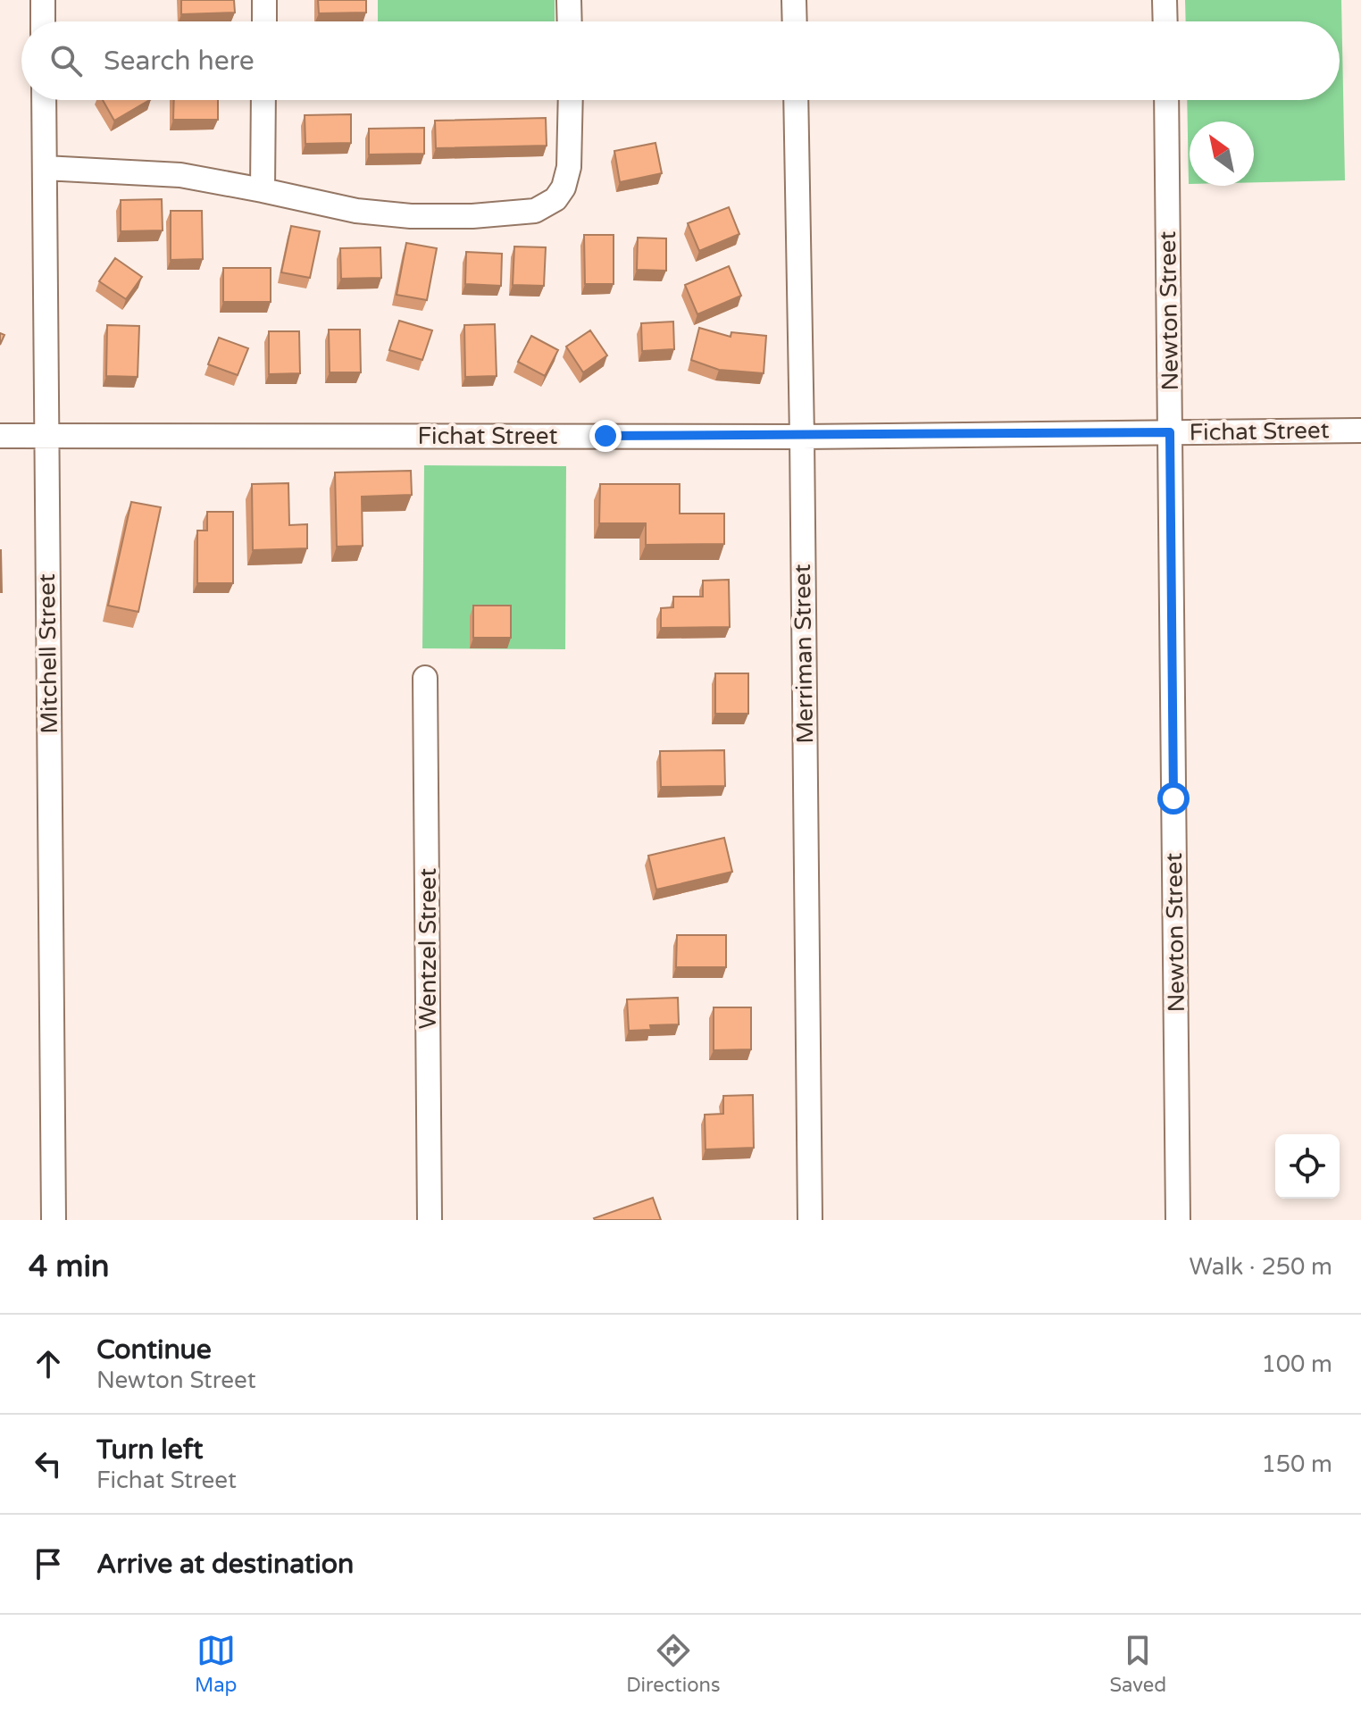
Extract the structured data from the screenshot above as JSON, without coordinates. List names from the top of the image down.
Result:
{
  "streets": {
    "street": [
      "Newton Street",
      "Fichat Street",
      "Mitchell Street",
      "Merriman Street",
      "Wentzel Street"
    ]
  },
  "crossings": [
    ["Newton Street", "Fichat Street"],
    ["Fichat Street", "Mitchell Street"],
    ["Fichat Street", "Merriman Street"]
  ],
  "north": "top left",
  "page": {
    "search": "Search here",
    "heading": ["4 min", "Walk · 250 m"],
    "list": [
      ["Continue", "Newton Street", "100 m"],
      ["Turn left", "Fichat Street", "150 m"],
      "Arrive at destination"
    ],
    "nav": ["Map", "Directions", "Saved"]
  }
}
